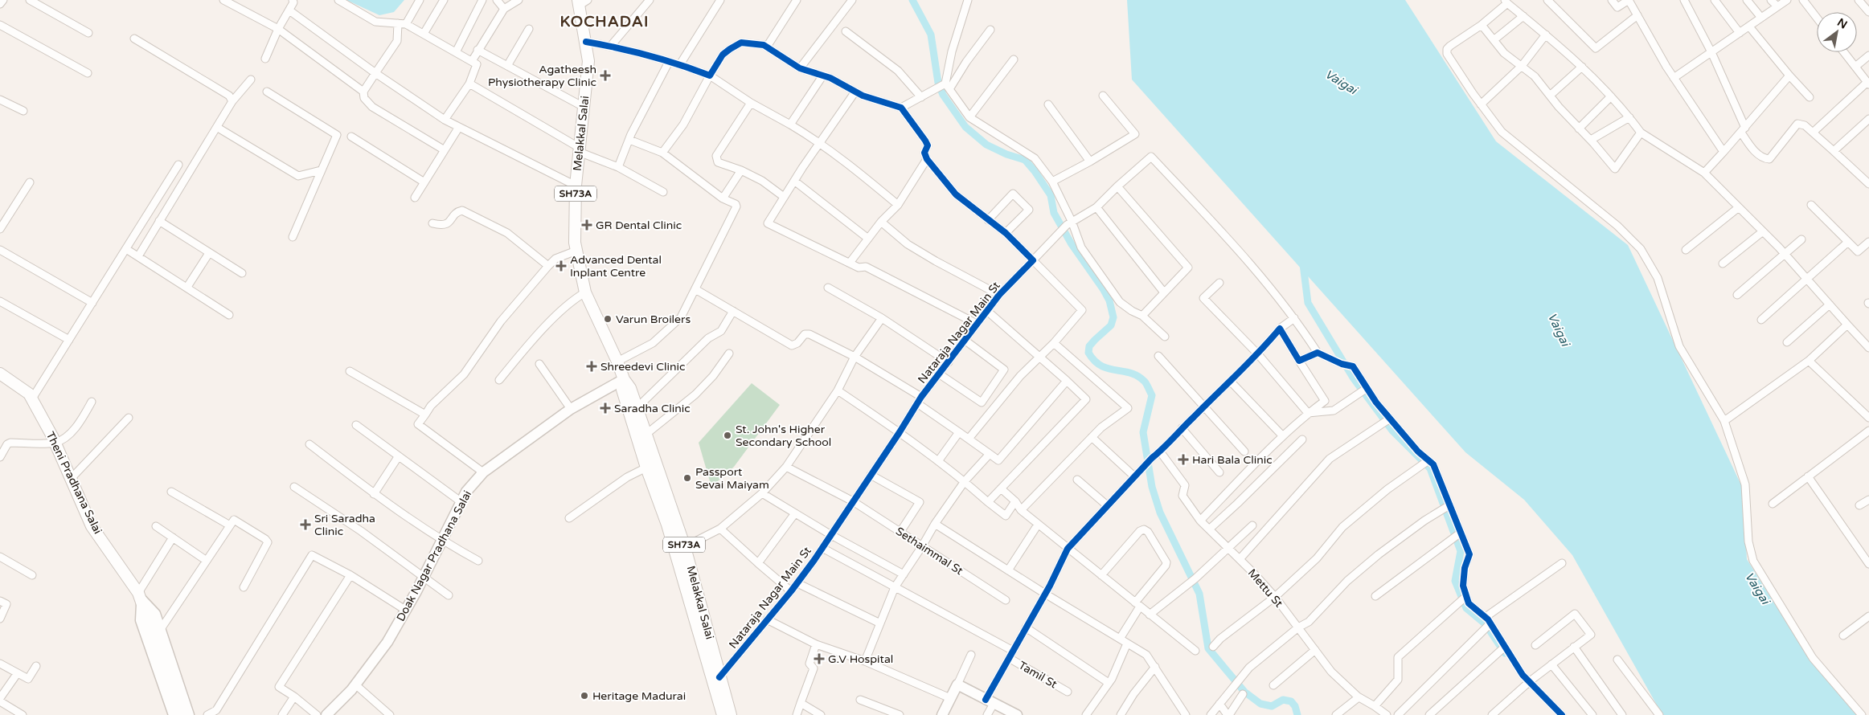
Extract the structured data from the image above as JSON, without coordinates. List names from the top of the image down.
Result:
{
  "streets": {
    "main road": ["Melakkal Salai", "SH73A", "Theni Pradhana Salai"],
    "street": [
      "Nataraja Nagar Main St",
      "Sethaimmal St",
      "Doak Nagar Pradhana Salai",
      "Mettu St",
      "Tamil St"
    ]
  },
  "crossings": [
    ["Melakkal Salai", "Nataraja Nagar Main St"],
    ["Melakkal Salai", "Doak Nagar Pradhana Salai"],
    ["Nataraja Nagar Main St", "Sethaimmal St"]
  ],
  "districts": ["KOCHADAI"],
  "water": ["Vaigai"],
  "places": {
    "health": [
      "Agatheesh Physiotherapy Clinic",
      "GR Dental Clinic",
      "Advanced Dental Inplant Centre",
      "Shreedevi Clinic",
      "Saradha Clinic",
      "Hari Bala Clinic",
      "Sri Saradha Clinic",
      "G.V Hospital"
    ],
    "other": [
      "Varun Broilers",
      "St. John's Higher Secondary School",
      "Passport Sevai Maiyam",
      "Heritage Madurai"
    ]
  },
  "north": "top right"
}
